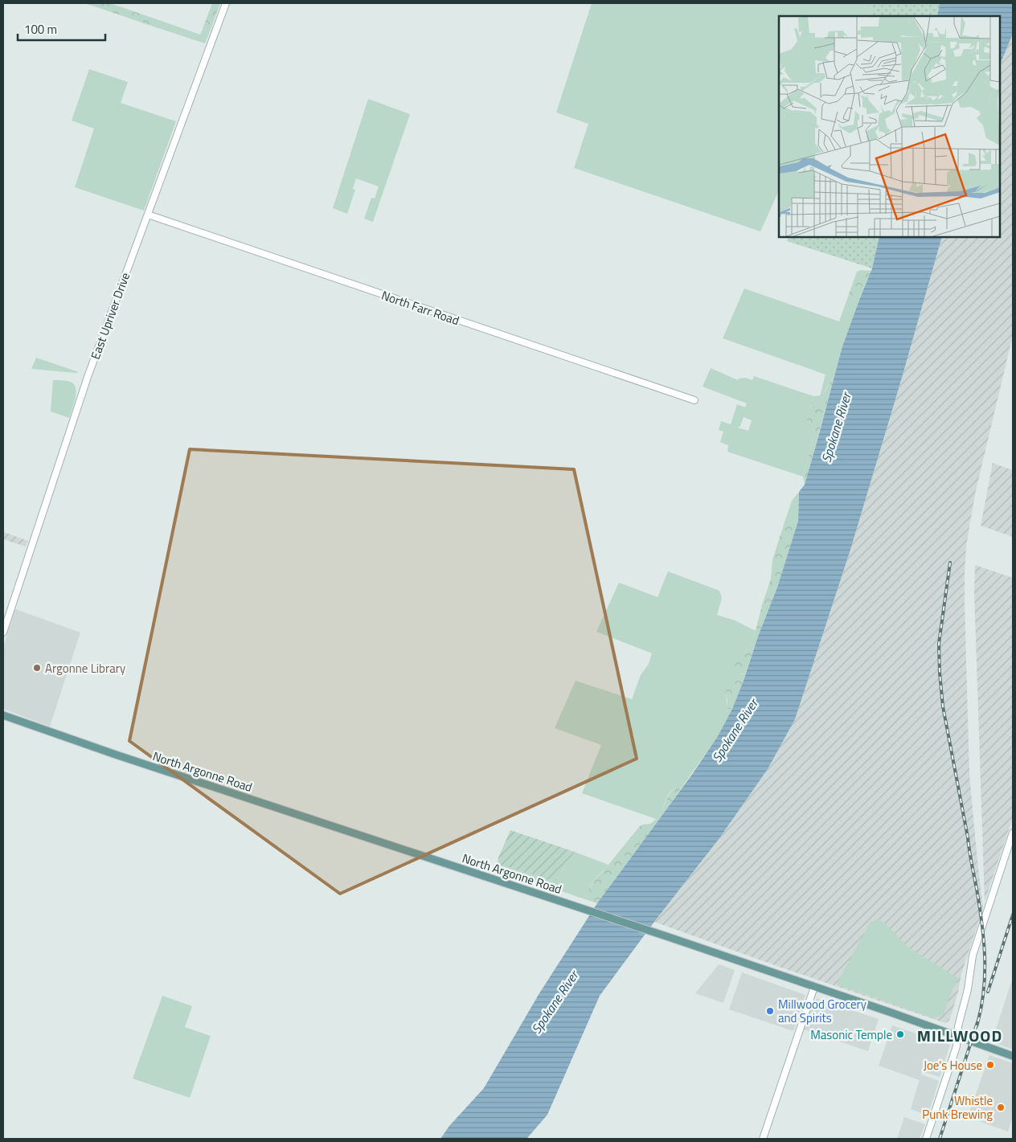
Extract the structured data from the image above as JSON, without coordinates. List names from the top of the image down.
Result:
{
  "streets": {
    "main road": ["North Argonne Road"],
    "street": ["North Farr Road", "East Upriver Drive"]
  },
  "crossings": [
    ["North Farr Road", "East Upriver Drive"]
  ],
  "districts": ["MILLWOOD"],
  "water": ["Spokane River"],
  "places": [
    "Argonne Library",
    "Millwood Grocery and Spirits",
    "Masonic Temple",
    "Joe's House",
    "Whistle Punk Brewing"
  ],
  "scale_bar": "100 m"
}
